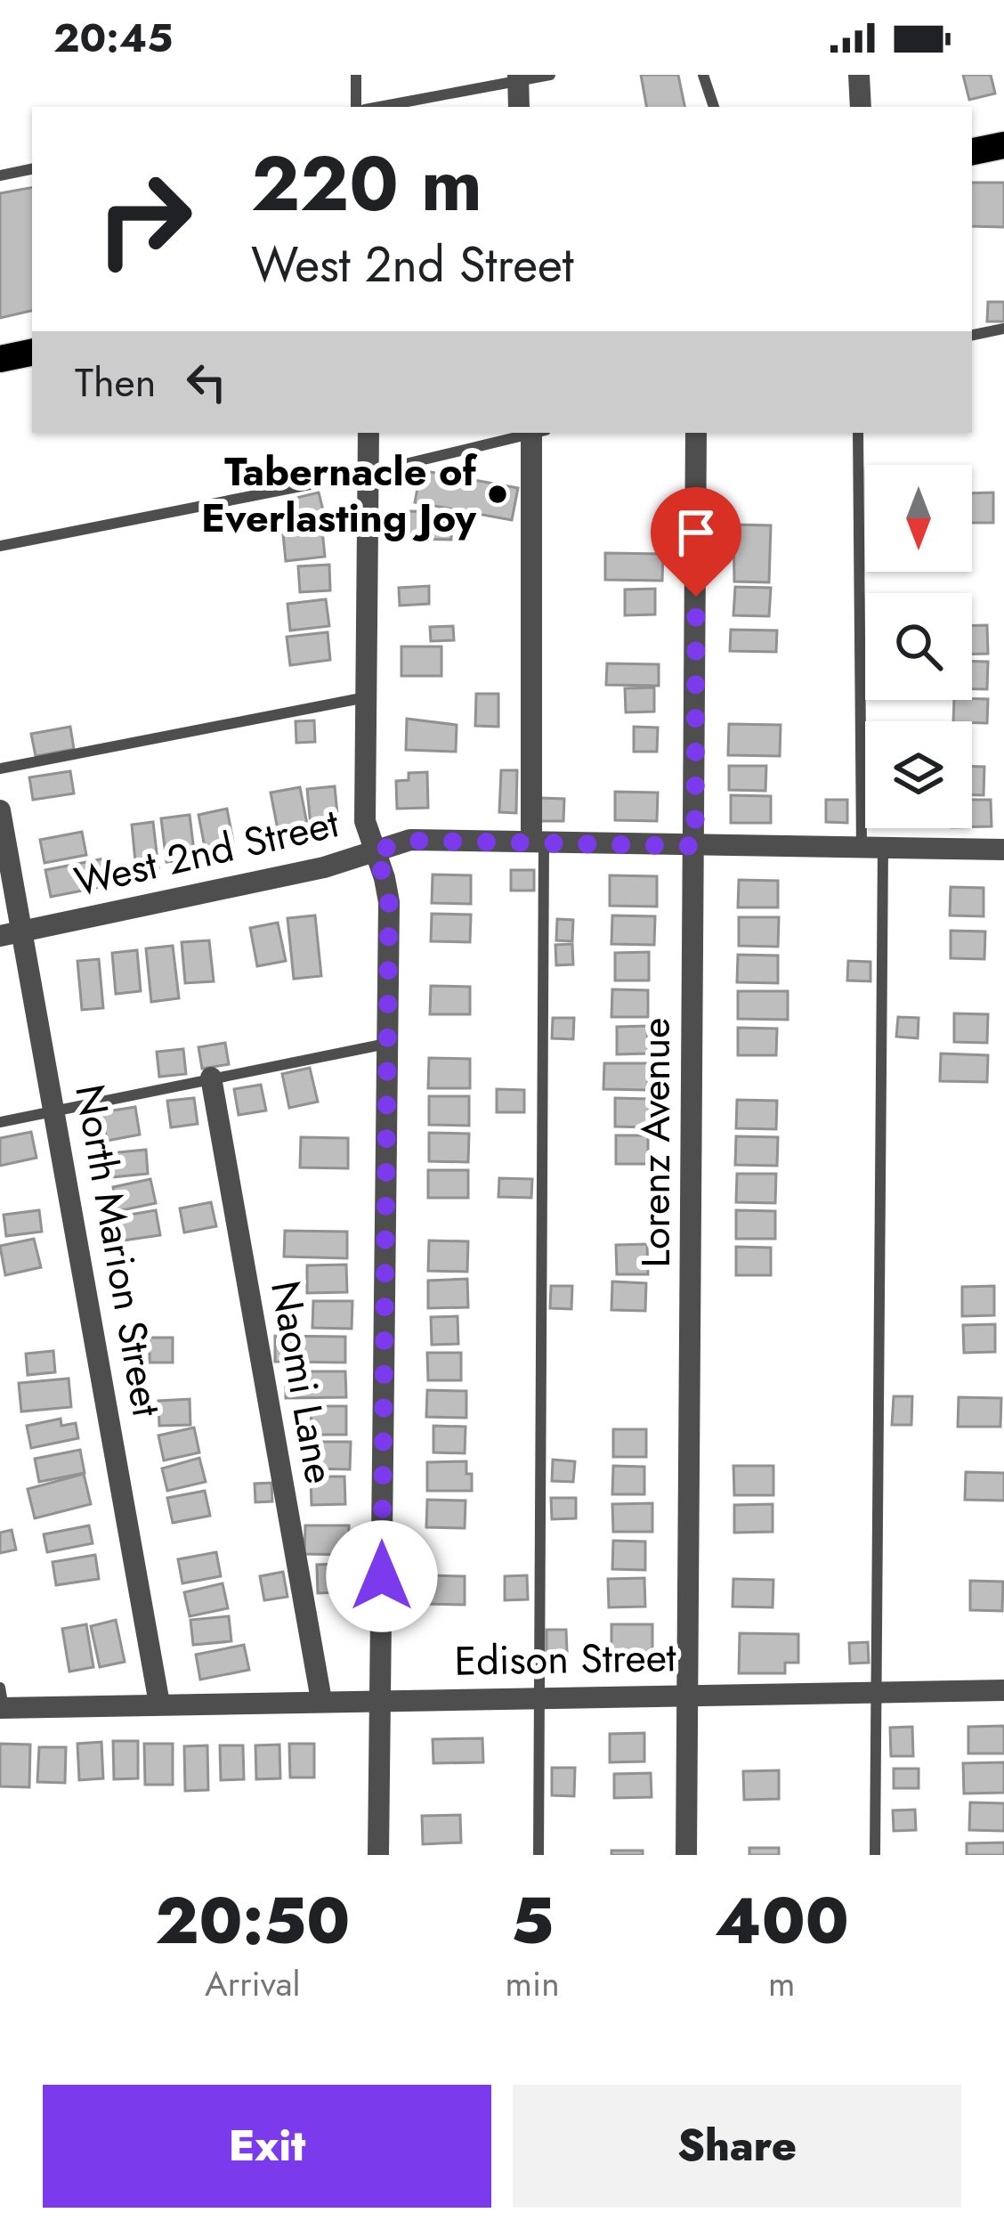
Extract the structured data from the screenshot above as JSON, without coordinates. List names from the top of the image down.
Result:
{
  "streets": {
    "street": [
      "West 2nd Street",
      "Lorenz Avenue",
      "North Marion Street",
      "Naomi Lane",
      "Edison Street"
    ]
  },
  "crossings": [
    ["West 2nd Street", "Lorenz Avenue"],
    ["West 2nd Street", "North Marion Street"],
    ["Lorenz Avenue", "Edison Street"],
    ["North Marion Street", "Edison Street"],
    ["Naomi Lane", "Edison Street"]
  ],
  "places": ["Tabernacle of Everlasting Joy"],
  "north": "bottom",
  "page": {
    "status": "20:45",
    "turn": ["220 m", "West 2nd Street"],
    "then": "Then",
    "eta": [
      "20:50",
      "Arrival",
      "5",
      "min",
      "400",
      "m"
    ],
    "buttons": ["Exit", "Share"]
  }
}
